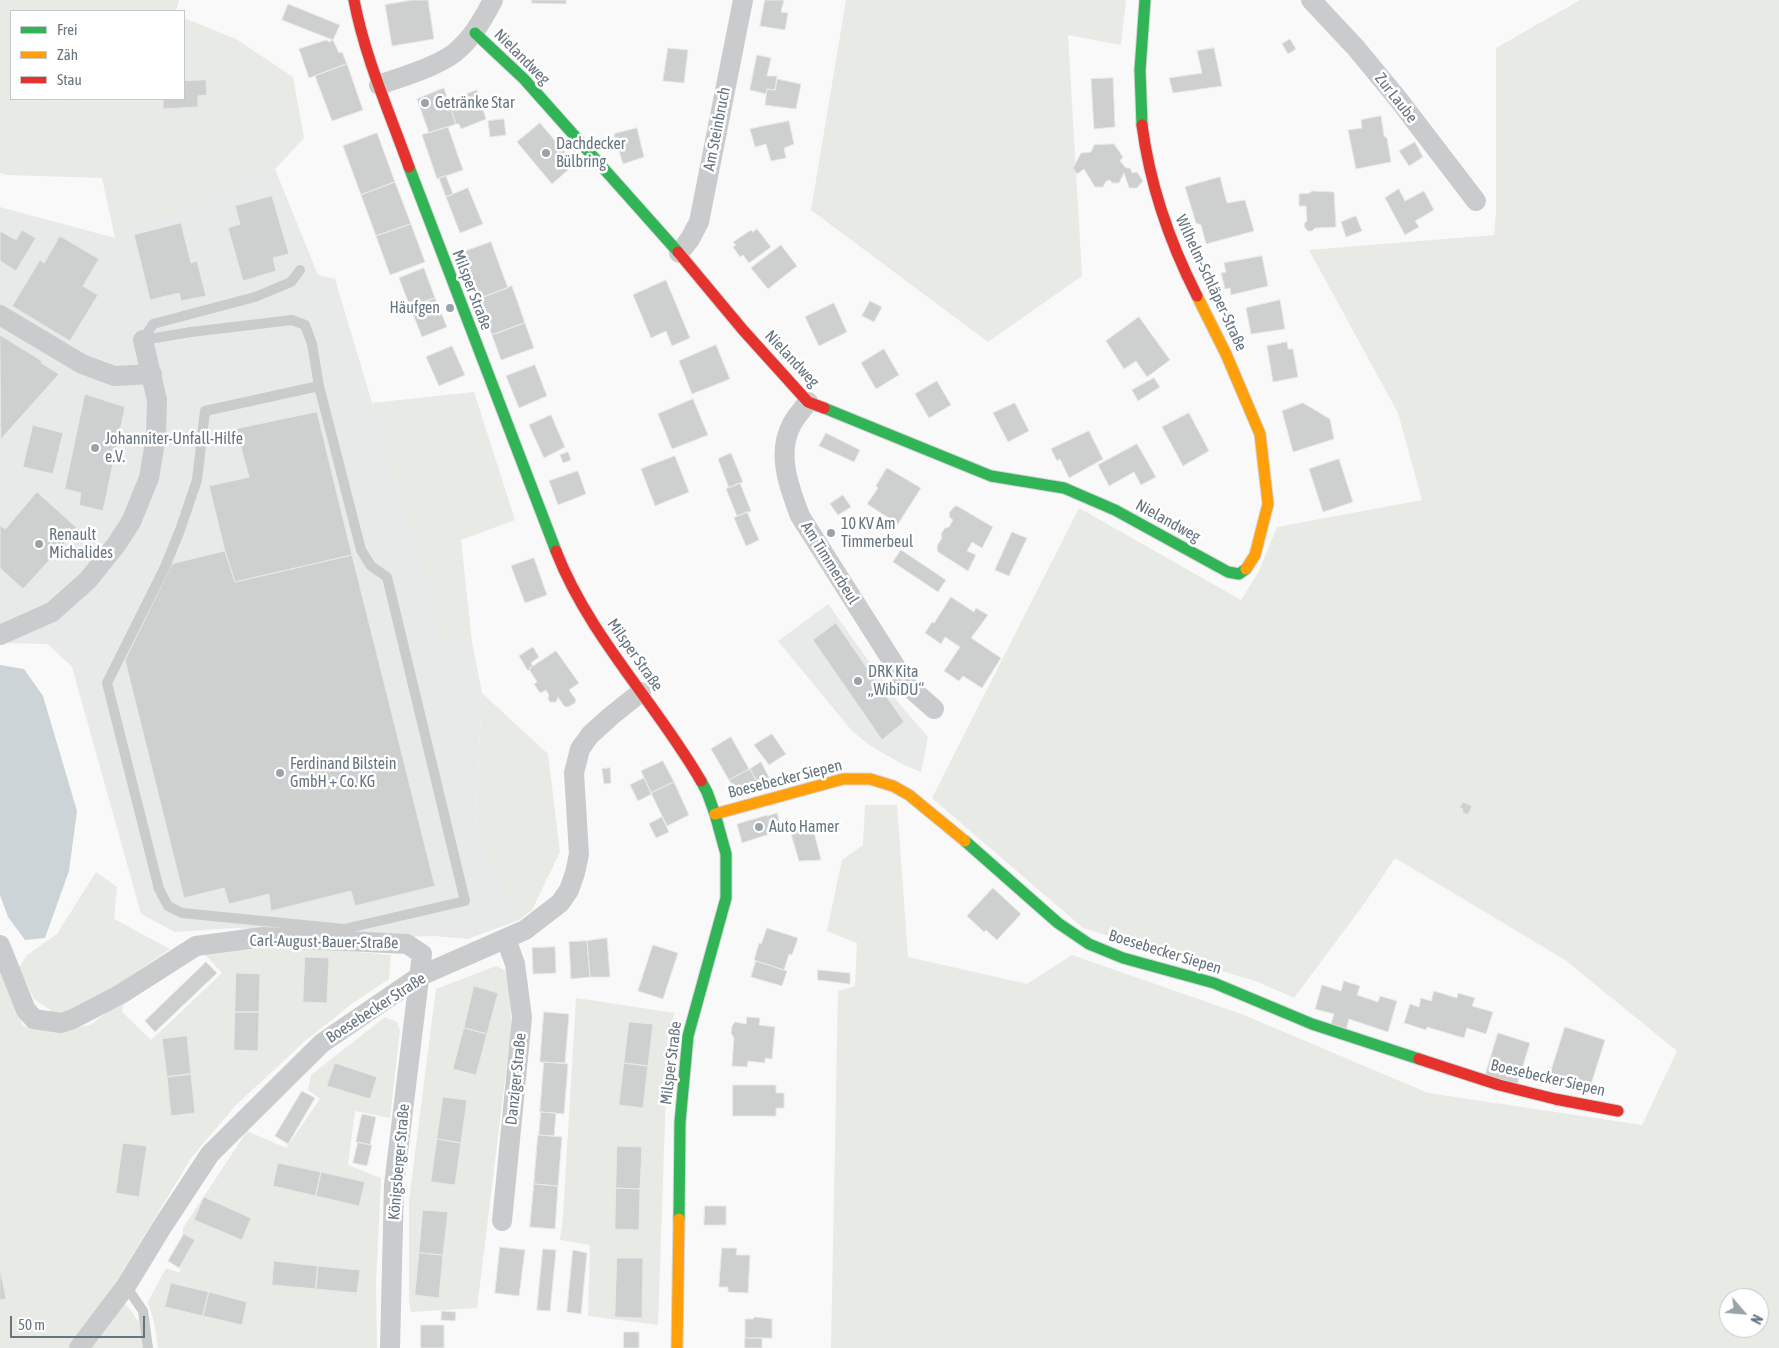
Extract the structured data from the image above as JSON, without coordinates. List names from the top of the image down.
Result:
{
  "streets": {
    "street": [
      "Nielandweg",
      "Zur Laube",
      "Am Steinbruch",
      "Wilhelm-Schläper-Straße",
      "Milsper Straße",
      "Am Timmerbeul",
      "Boesebecker Siepen",
      "Carl-August-Bauer-Straße",
      "Boesebecker Straße",
      "Danziger Straße",
      "Königsberger Straße"
    ]
  },
  "crossings": [
    ["Nielandweg", "Am Steinbruch"],
    ["Nielandweg", "Wilhelm-Schläper-Straße"],
    ["Nielandweg", "Am Timmerbeul"],
    ["Milsper Straße", "Boesebecker Siepen"],
    ["Milsper Straße", "Boesebecker Straße"],
    ["Carl-August-Bauer-Straße", "Boesebecker Straße"],
    ["Carl-August-Bauer-Straße", "Königsberger Straße"],
    ["Boesebecker Straße", "Danziger Straße"],
    ["Boesebecker Straße", "Königsberger Straße"]
  ],
  "places": [
    "Getränke Star",
    "Dachdecker Bülbring",
    "Häufgen",
    "Johanniter-Unfall-Hilfe e.V.",
    "10 KV Am Timmerbeul",
    "Renault Michalides",
    "DRK Kita „WibiDU“",
    "Ferdinand Bilstein GmbH + Co. KG",
    "Auto Hamer"
  ],
  "legend": ["Frei", "Zäh", "Stau"],
  "scale_bar": "50 m",
  "north": "bottom right"
}
